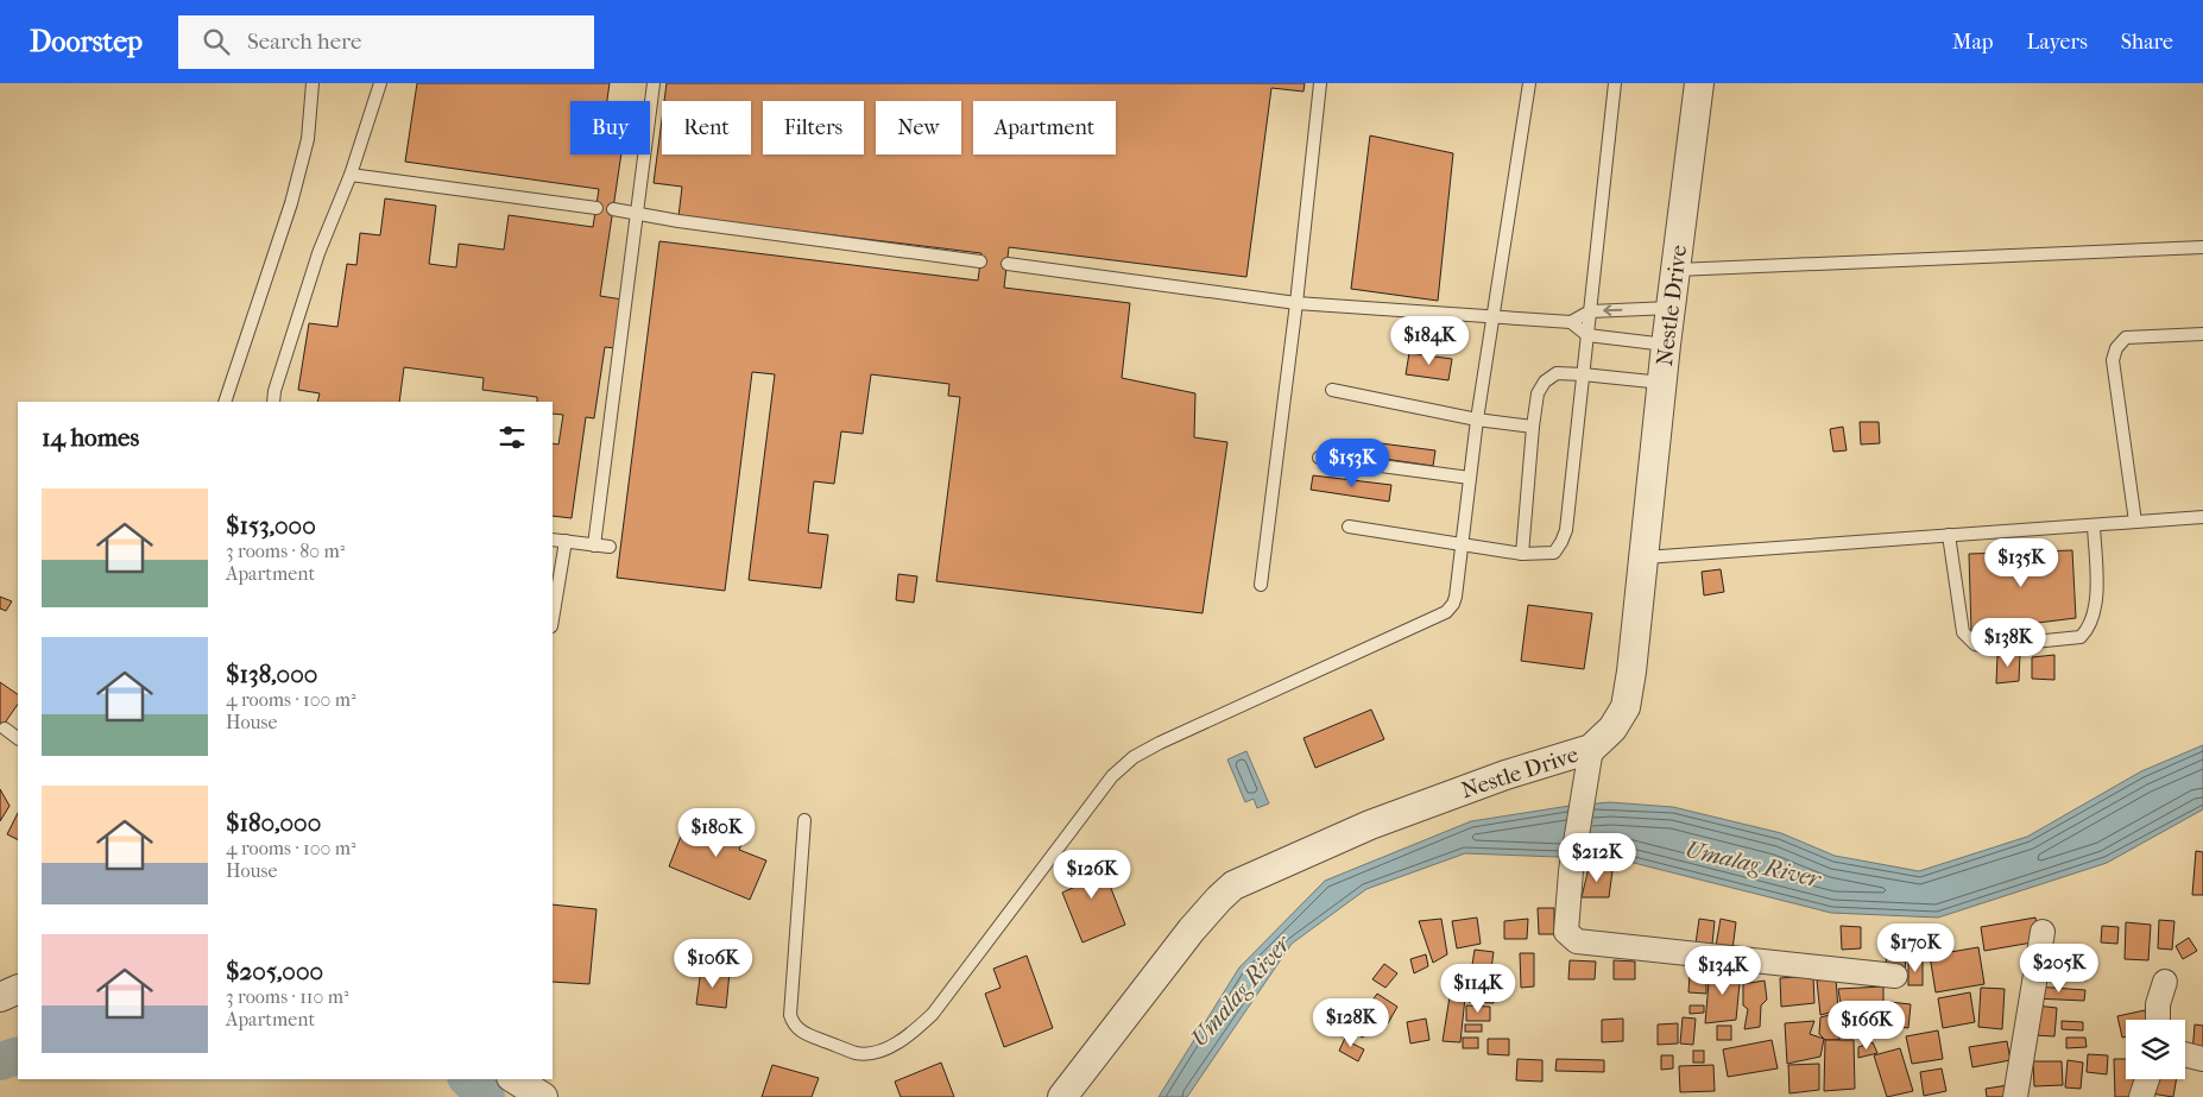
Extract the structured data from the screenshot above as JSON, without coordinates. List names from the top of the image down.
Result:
{
  "streets": {
    "street": ["Nestle Drive"]
  },
  "water": ["Umalag River"],
  "page": {
    "header": "Doorstep",
    "search": "Search here",
    "nav": ["Map", "Layers", "Share"],
    "chip": [
      "Buy",
      "Rent",
      "Filters",
      "New",
      "Apartment"
    ],
    "price": [
      "$184K",
      "$153K",
      "$135K",
      "$138K",
      "$180K",
      "$212K",
      "$126K",
      "$170K",
      "$106K",
      "$205K",
      "$134K",
      "$114K",
      "$128K",
      "$166K"
    ],
    "heading": "14 homes",
    "list": [
      {
        "name": "$153,000",
        "note": "3 rooms · 80 m² · Apartment"
      },
      {
        "name": "$138,000",
        "note": "4 rooms · 100 m² · House"
      },
      {
        "name": "$180,000",
        "note": "4 rooms · 100 m² · House"
      },
      {
        "name": "$205,000",
        "note": "3 rooms · 110 m² · Apartment"
      }
    ]
  }
}
